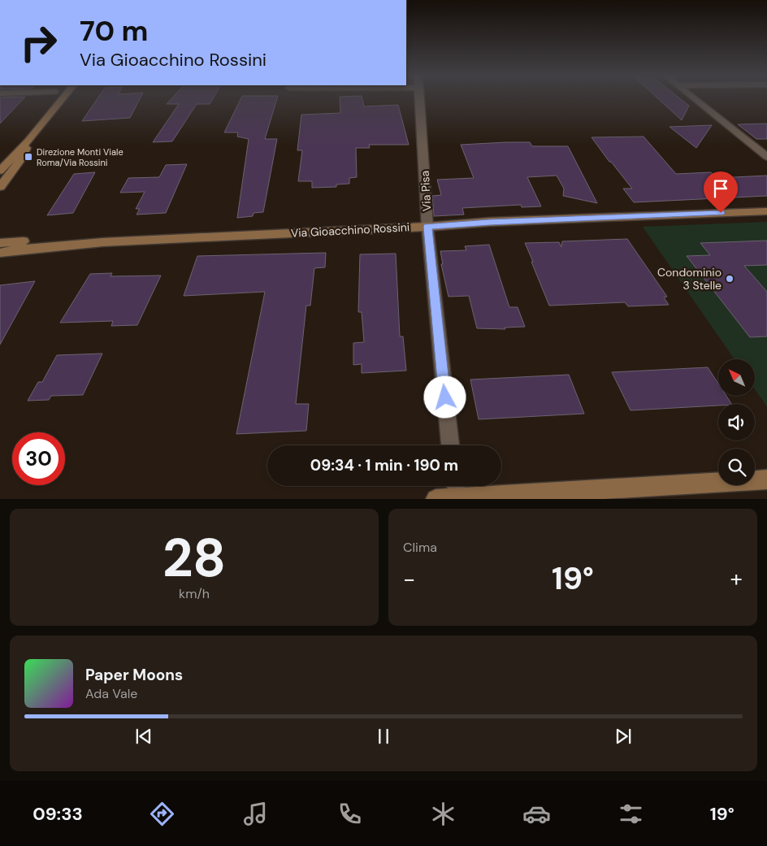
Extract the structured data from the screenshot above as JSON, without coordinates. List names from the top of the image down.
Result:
{
  "streets": {
    "street": ["Via Pisa", "Via Gioacchino Rossini"]
  },
  "crossings": [
    ["Via Pisa", "Via Gioacchino Rossini"]
  ],
  "places": {
    "transit": ["Direzione Monti Viale Roma/Via Rossini"],
    "other": ["Condominio 3 Stelle"]
  },
  "north": "top left",
  "page": {
    "turn": ["70 m", "Via Gioacchino Rossini"],
    "limit": "30",
    "trip": "09:34 · 1 min · 190 m",
    "tile": [
      ["28", "km/h"],
      "Clima"
    ],
    "heat": ["−", "19°", "+"],
    "song": ["Paper Moons", "Ada Vale"],
    "tabs": ["09:33", "19°"]
  }
}
